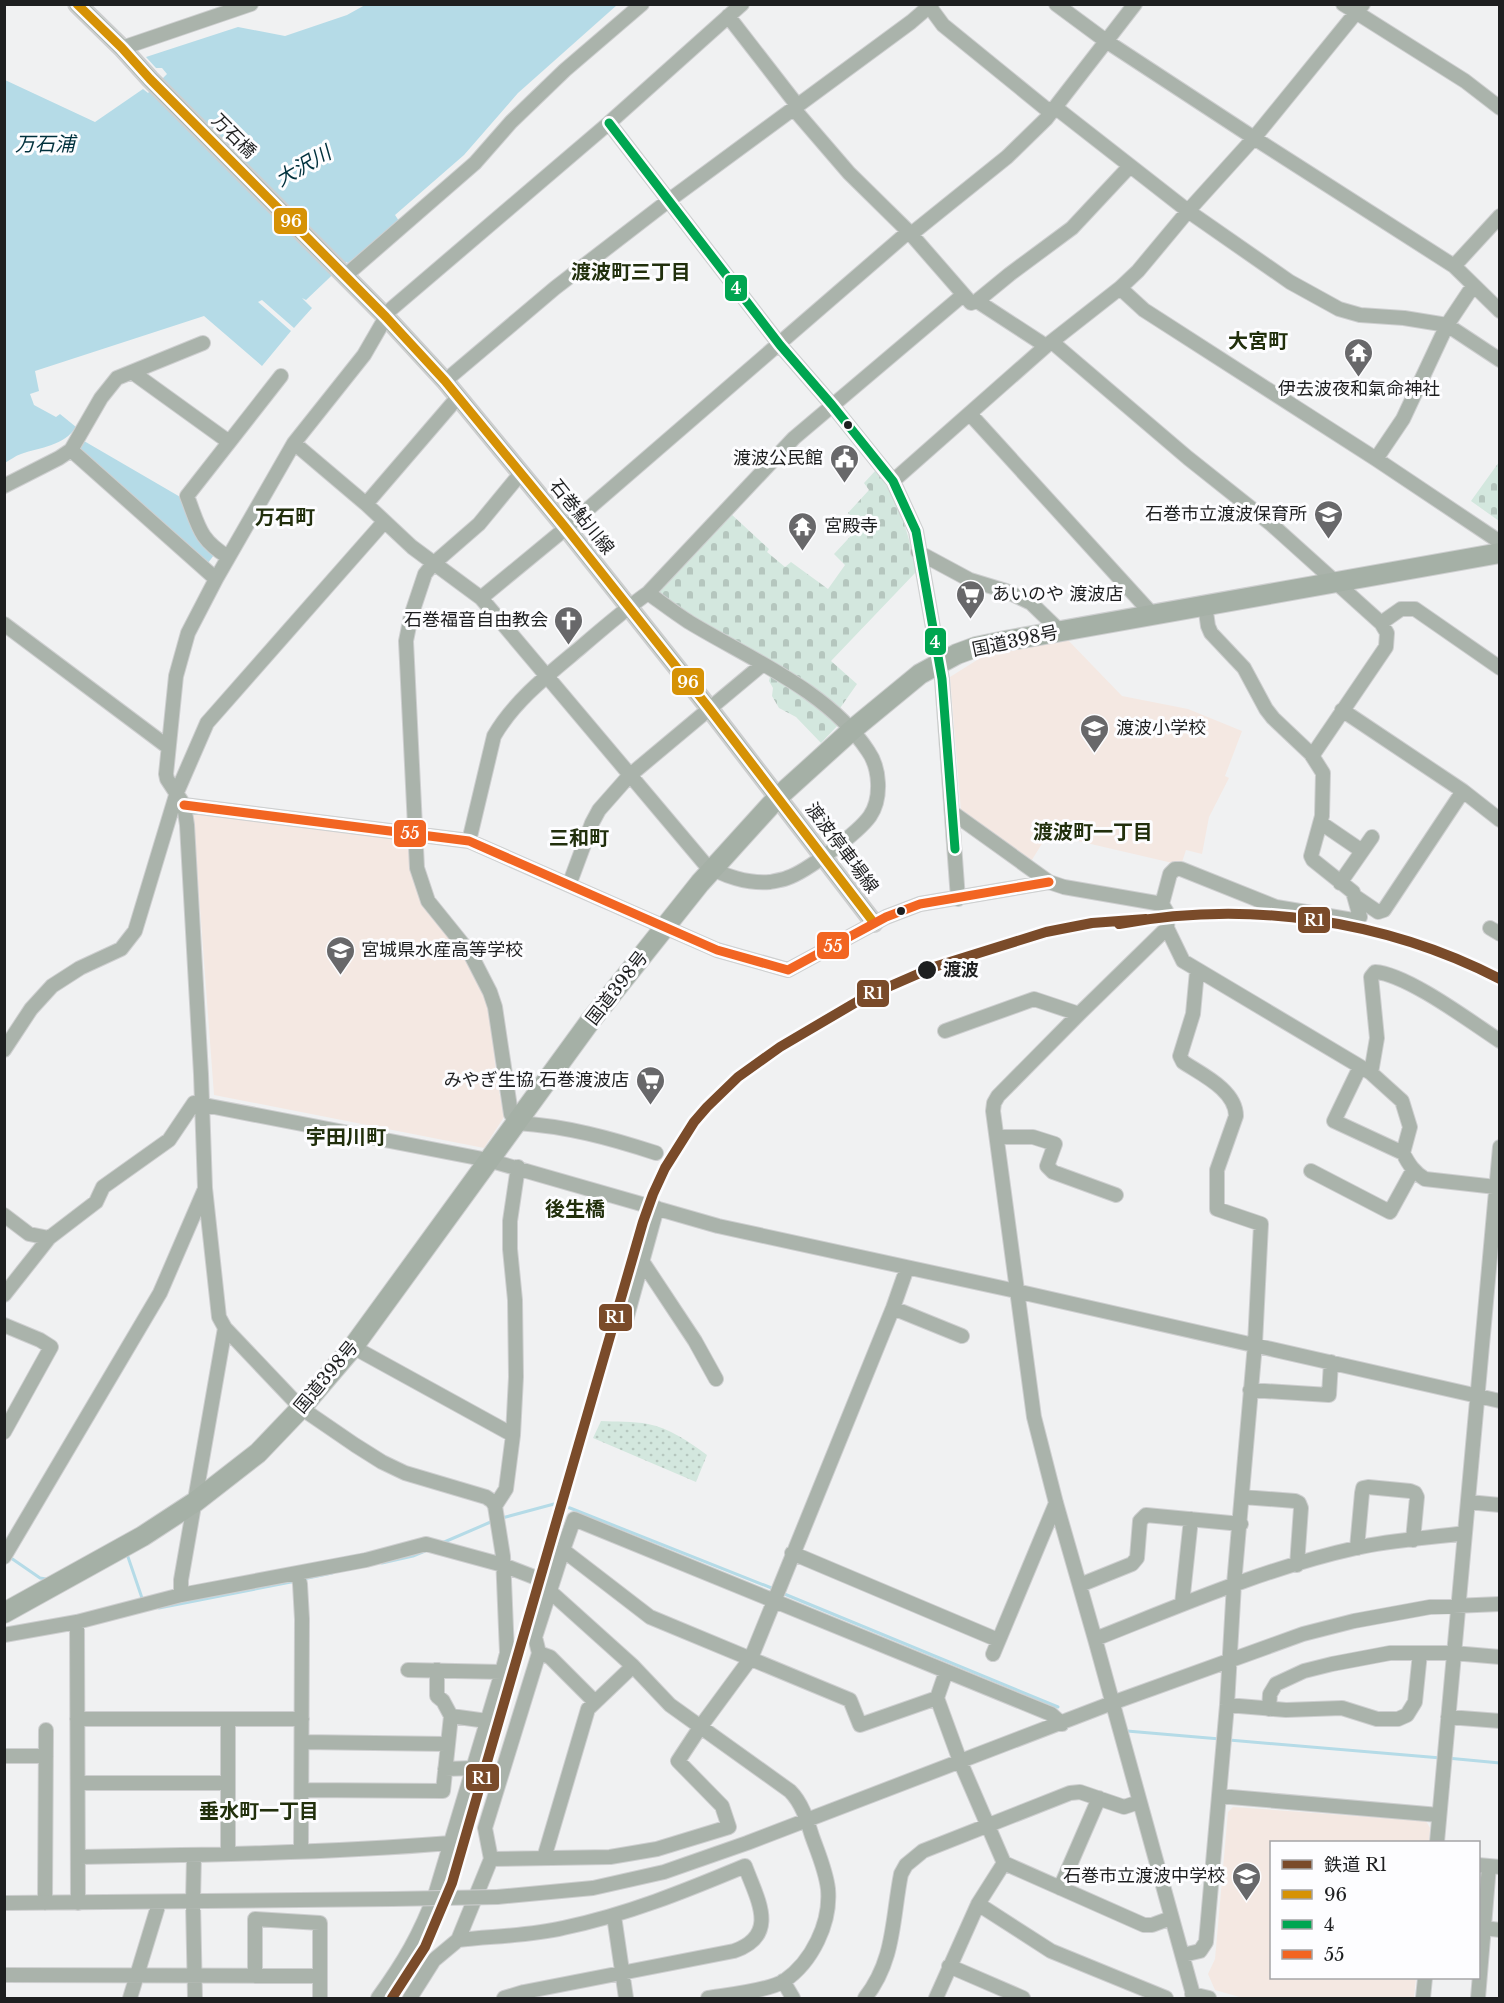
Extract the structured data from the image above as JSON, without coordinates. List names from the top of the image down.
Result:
{
  "streets": {
    "highway": ["国道398号"],
    "main road": ["万石橋", "石巻鮎川線", "渡波停車場線"]
  },
  "crossings": [
    ["万石橋", "石巻鮎川線"],
    ["石巻鮎川線", "国道398号"],
    ["石巻鮎川線", "渡波停車場線"],
    ["国道398号", "渡波停車場線"]
  ],
  "districts": [
    "渡波町三丁目",
    "大宮町",
    "万石町",
    "渡波町一丁目",
    "三和町",
    "宇田川町",
    "後生橋",
    "垂水町一丁目"
  ],
  "water": ["万石浦", "大沢川"],
  "places": {
    "temple": ["伊去波夜和氣命神社", "宮殿寺"],
    "public building": ["渡波公民館"],
    "school or university": [
      "石巻市立渡波保育所",
      "渡波小学校",
      "宮城県水産高等学校",
      "石巻市立渡波中学校"
    ],
    "supermarket": ["あいのや 渡波店", "みやぎ生協 石巻渡波店"],
    "church": ["石巻福音自由教会"],
    "other": ["渡波"]
  },
  "lines": [
    "transit line 96",
    "transit line 4",
    "transit line 55",
    "rail line R1"
  ],
  "legend": [
    "鉄道 R1",
    "96",
    "4",
    "55"
  ]
}
